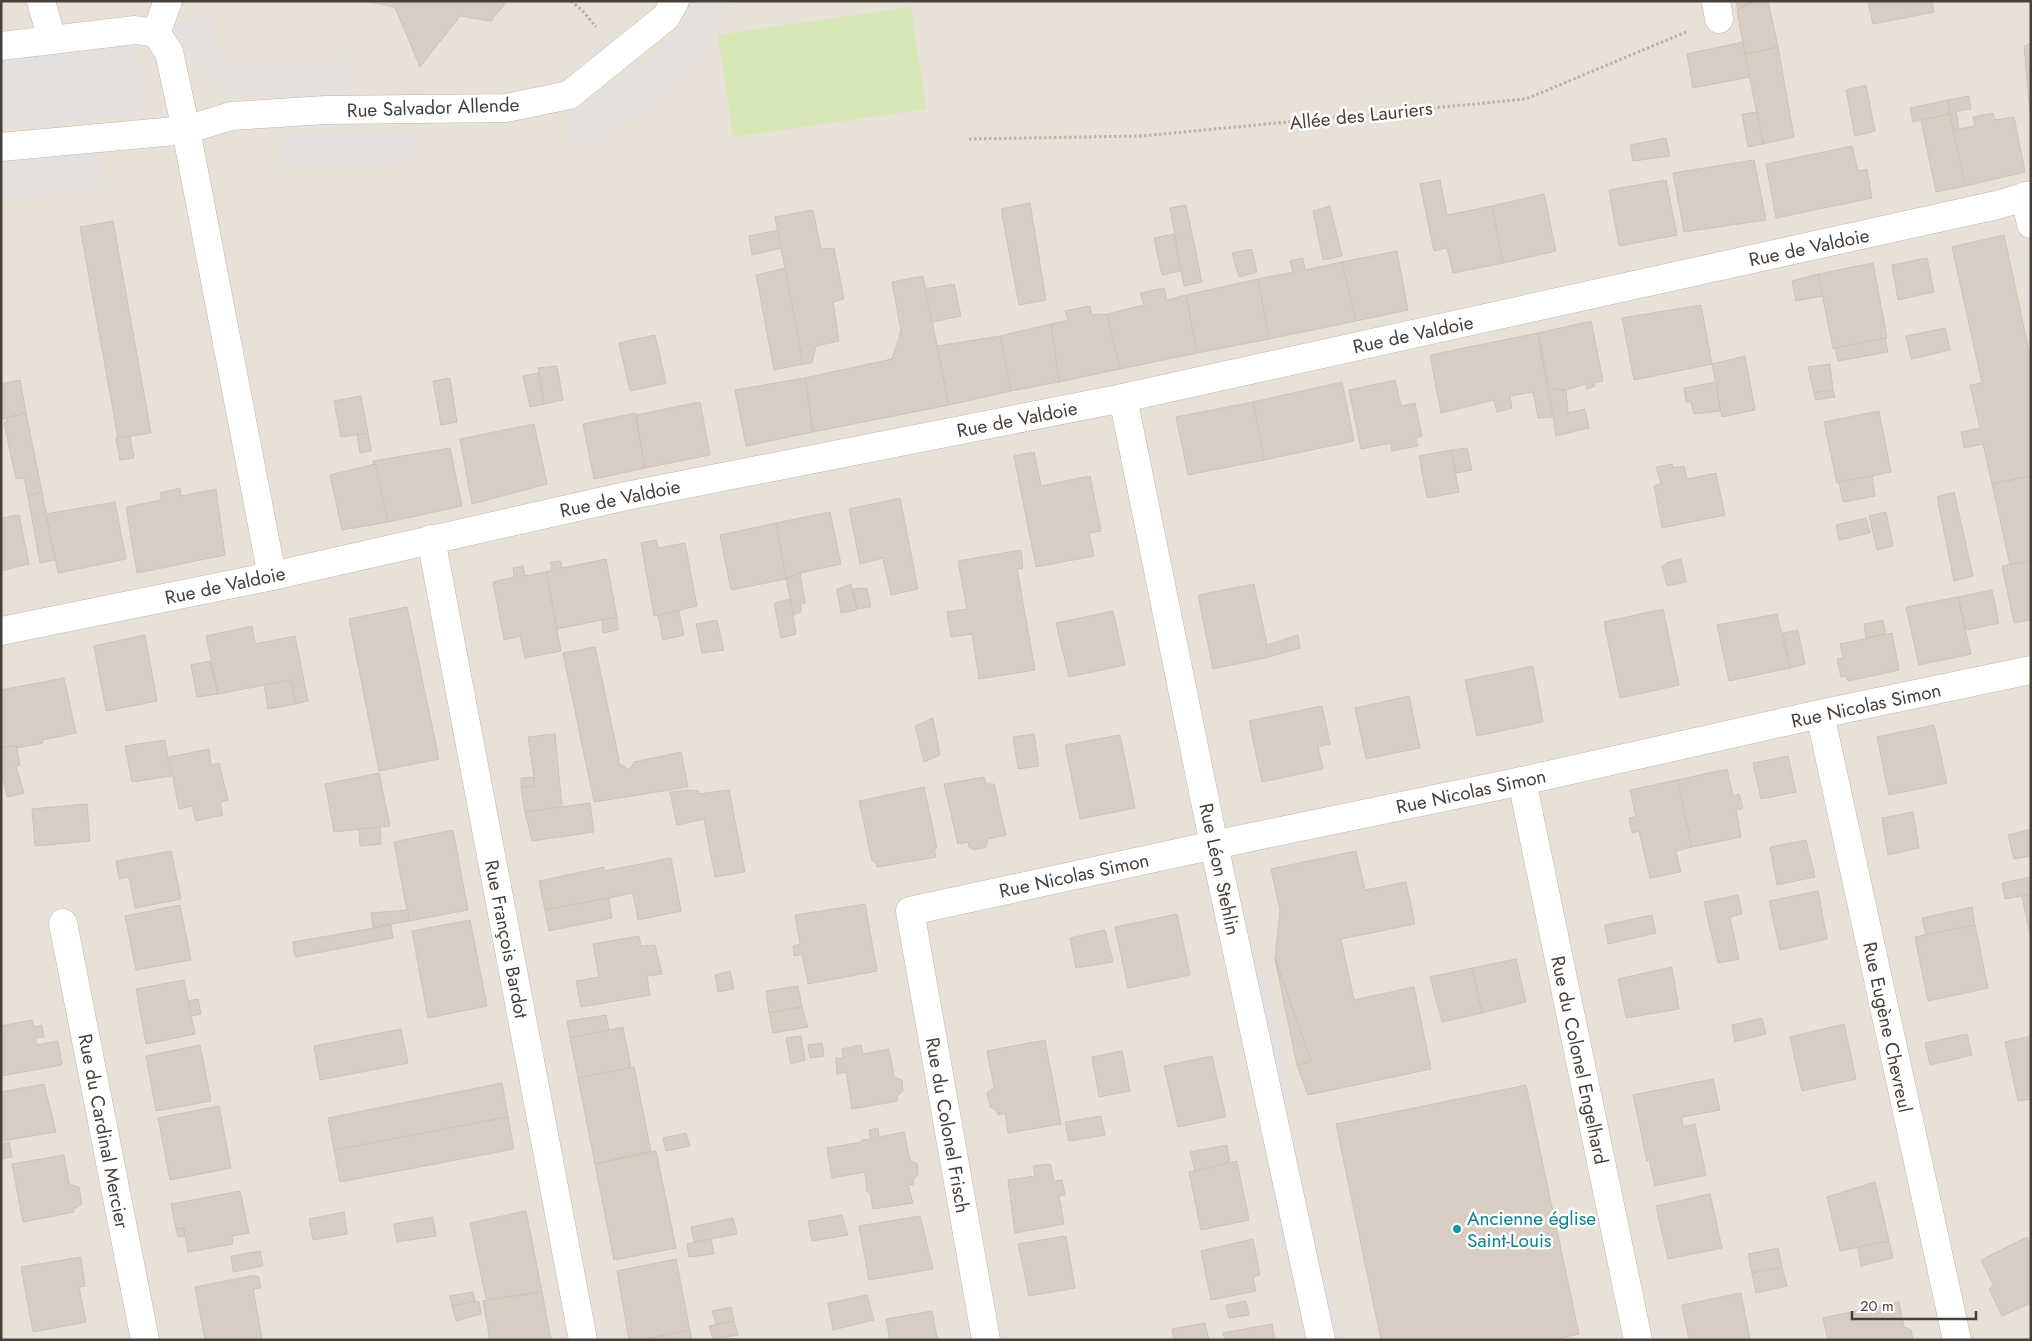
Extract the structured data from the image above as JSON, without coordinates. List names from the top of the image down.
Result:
{
  "streets": {
    "street": [
      "Rue Salvador Allende",
      "Rue de Valdoie",
      "Rue Nicolas Simon",
      "Rue Léon Stehlin",
      "Rue François Bardot",
      "Rue Eugène Chevreul",
      "Rue du Colonel Engelhard",
      "Rue du Colonel Frisch",
      "Rue du Cardinal Mercier"
    ],
    "path": ["Allée des Lauriers"]
  },
  "crossings": [
    ["Rue de Valdoie", "Rue Léon Stehlin"],
    ["Rue de Valdoie", "Rue François Bardot"],
    ["Rue Nicolas Simon", "Rue Léon Stehlin"],
    ["Rue Nicolas Simon", "Rue Eugène Chevreul"],
    ["Rue Nicolas Simon", "Rue du Colonel Engelhard"],
    ["Rue Nicolas Simon", "Rue du Colonel Frisch"]
  ],
  "places": ["Ancienne église Saint-Louis"],
  "scale_bar": "20 m"
}
